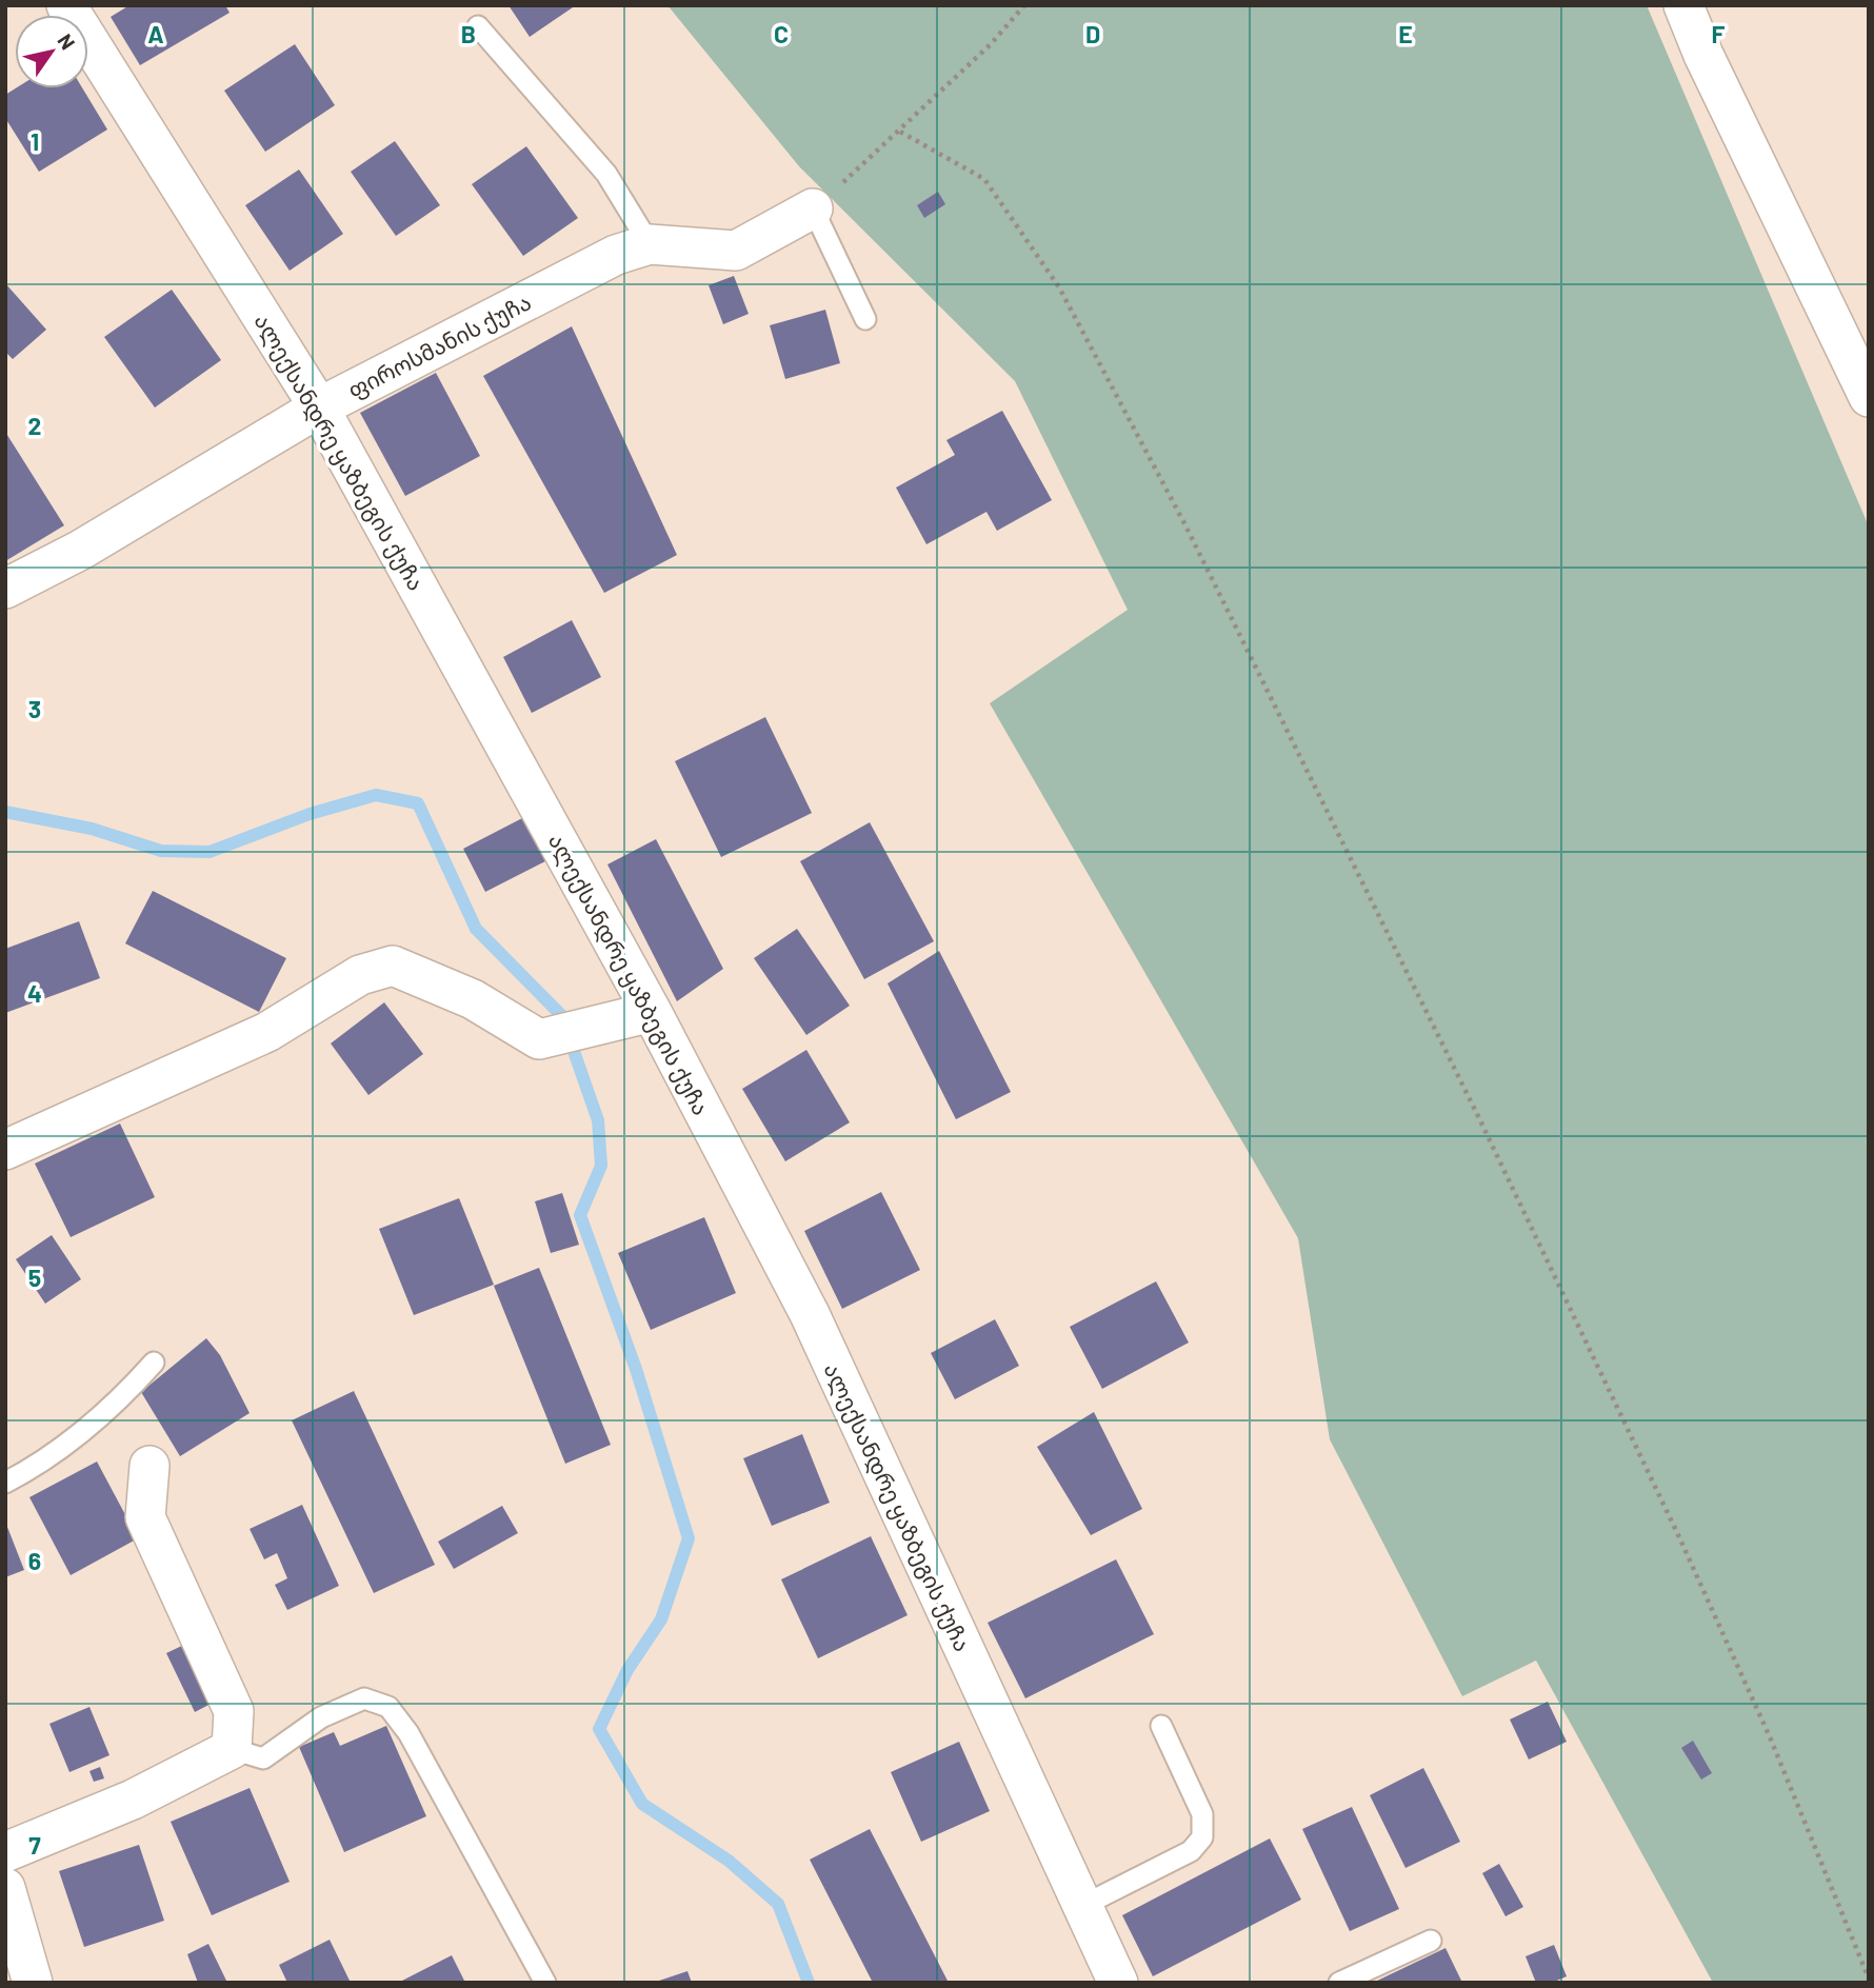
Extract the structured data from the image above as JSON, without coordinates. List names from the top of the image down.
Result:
{
  "streets": {
    "street": ["ფიროსმანის ქუჩა", "ალექსანდრე ყაზბეგის ქუჩა"]
  },
  "crossings": [
    ["ფიროსმანის ქუჩა", "ალექსანდრე ყაზბეგის ქუჩა"]
  ],
  "north": "top right",
  "grid": {
    "columns": [
      "A",
      "B",
      "C",
      "D",
      "E",
      "F"
    ],
    "rows": [
      "1",
      "2",
      "3",
      "4",
      "5",
      "6",
      "7"
    ]
  }
}
